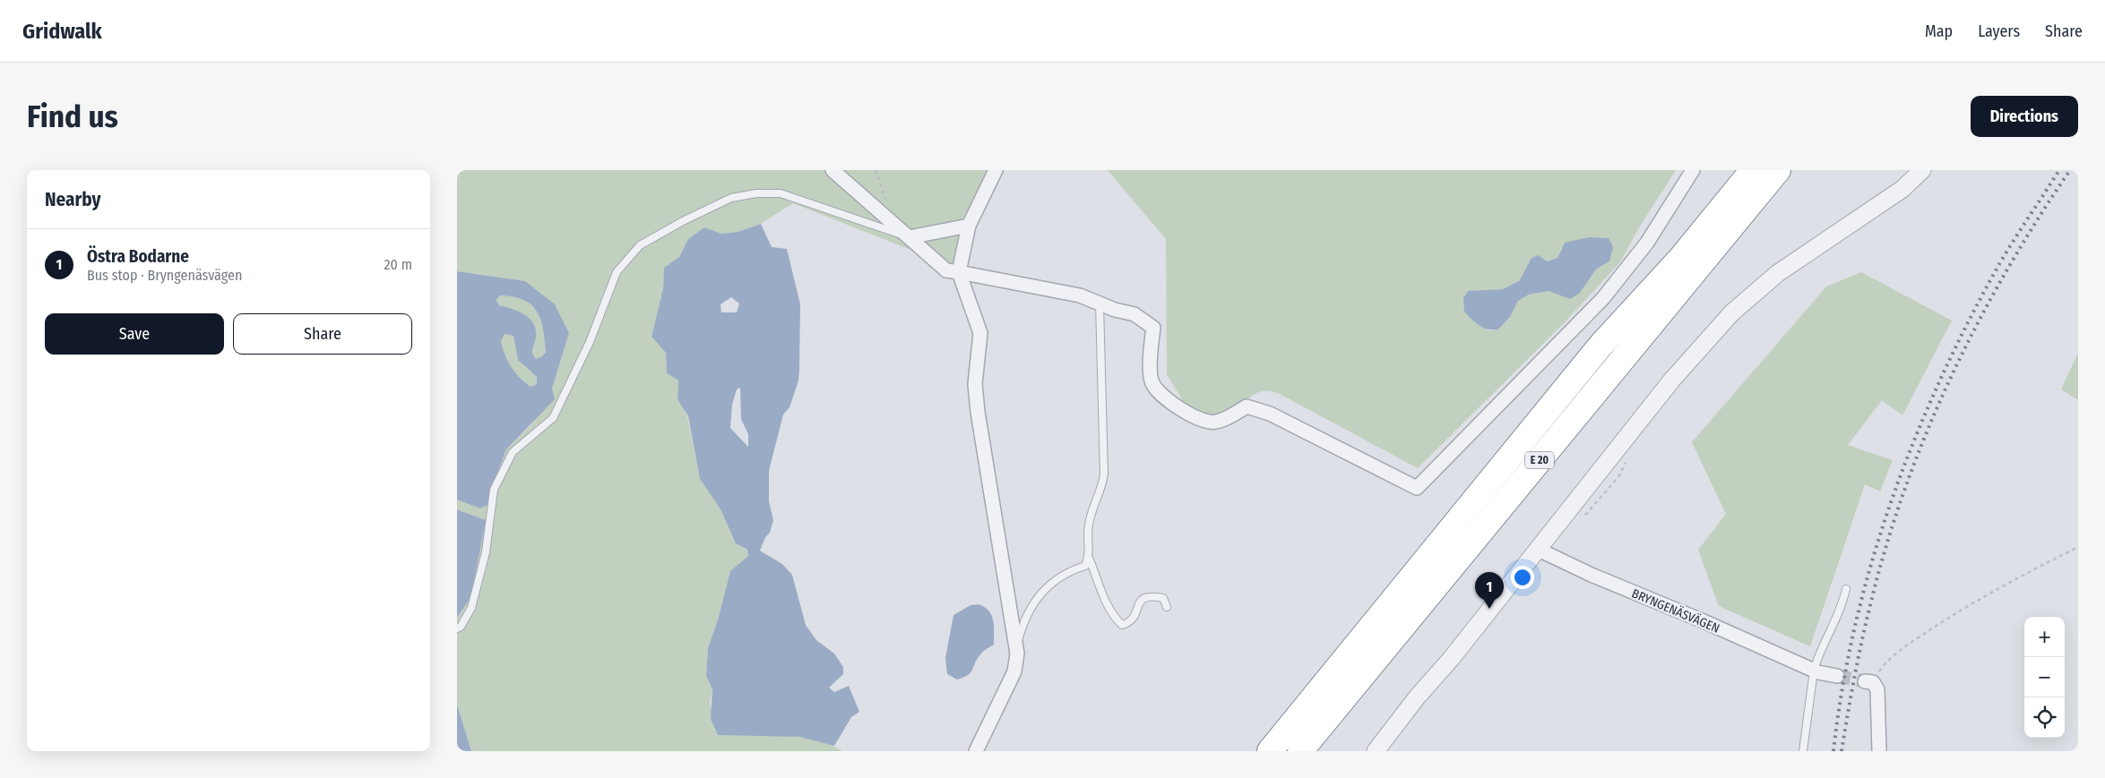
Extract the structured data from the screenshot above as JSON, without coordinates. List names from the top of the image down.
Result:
{
  "streets": {
    "highway": ["E 20"],
    "street": ["BRYNGENÄSVÄGEN"]
  },
  "page": {
    "header": "Gridwalk",
    "nav": ["Map", "Layers", "Share"],
    "buttons": [
      "Directions",
      ["Save", "Share"]
    ],
    "title": "Find us",
    "heading": "Nearby",
    "list": [
      {
        "mark": "1",
        "name": "Östra Bodarne",
        "note": "Bus stop · Bryngenäsvägen",
        "value": "20 m"
      }
    ],
    "pins": "1",
    "map_buttons": ["+", "−"]
  }
}
